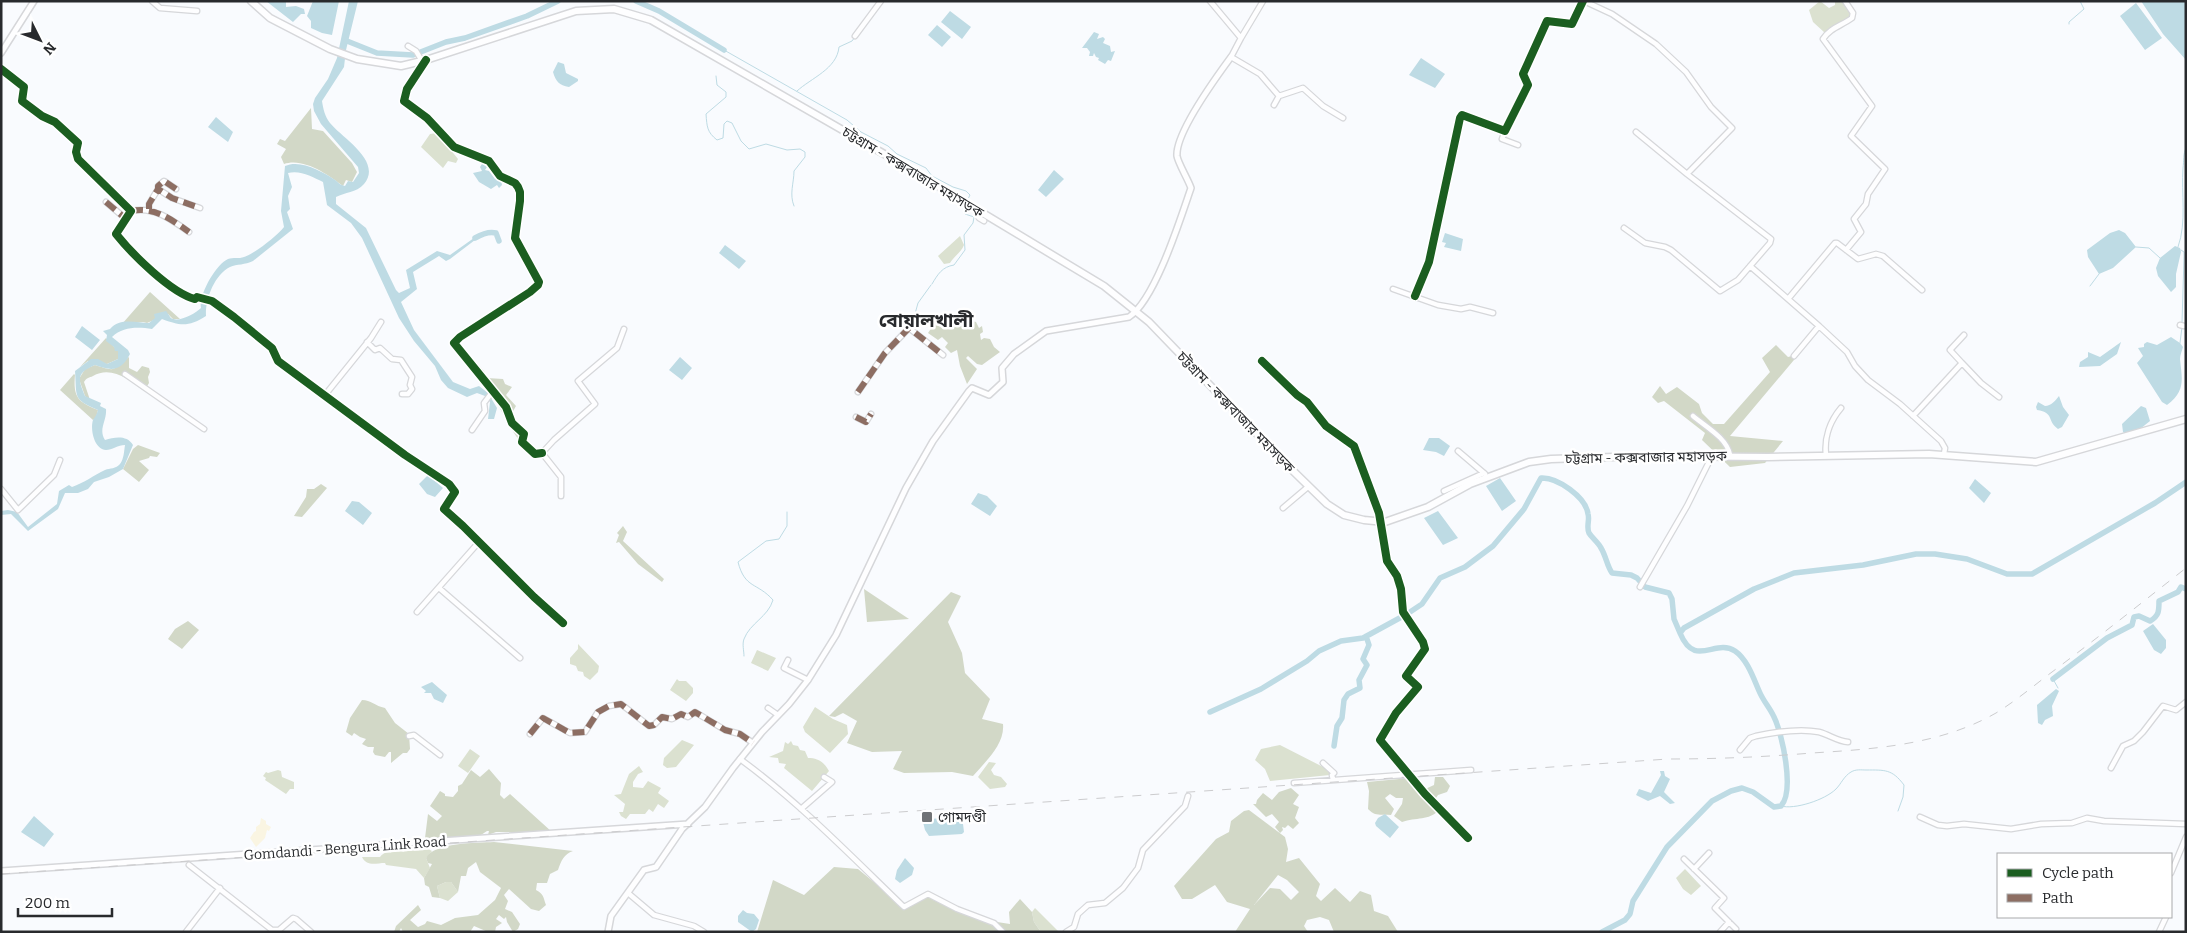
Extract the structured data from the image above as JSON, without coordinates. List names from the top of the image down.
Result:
{
  "streets": {
    "highway": ["চট্টগ্রাম - কক্সবাজার মহাসড়ক"],
    "main road": ["Gomdandi - Bengura Link Road"]
  },
  "districts": ["বোয়ালখালী"],
  "places": {
    "transit": ["গোমদণ্ডী"]
  },
  "legend": ["Cycle path", "Path"],
  "scale_bar": "200 m",
  "north": "bottom right"
}
